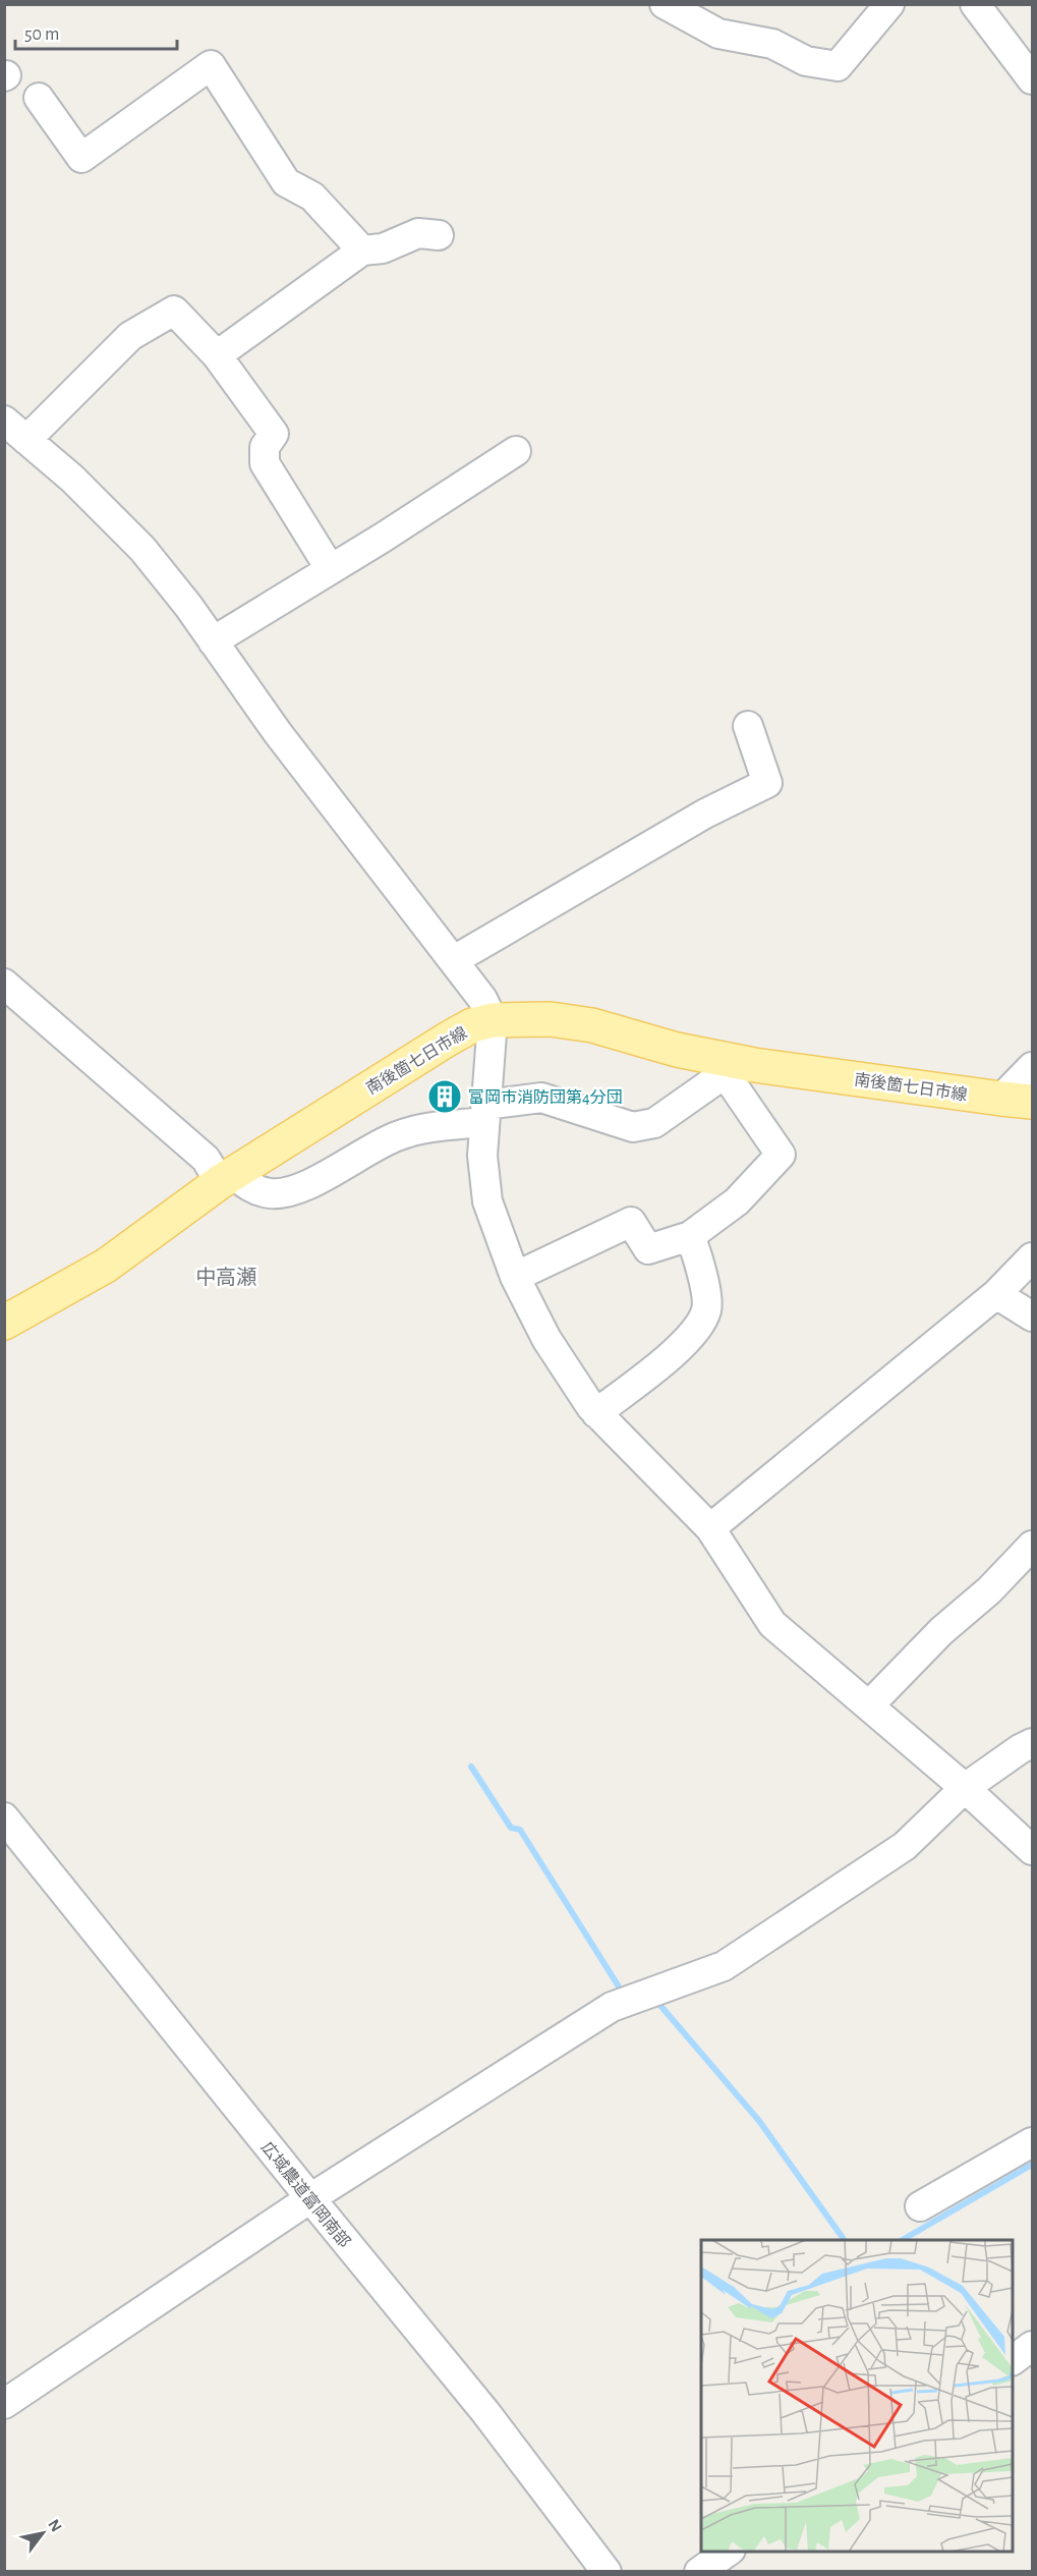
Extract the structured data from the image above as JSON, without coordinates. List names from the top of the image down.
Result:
{
  "streets": {
    "main road": ["南後箇七日市線"],
    "street": ["広域農道富岡南部"]
  },
  "districts": ["中高瀬"],
  "places": {
    "building": ["富岡市消防団第4分団"]
  },
  "scale_bar": "50 m",
  "north": "top right"
}
